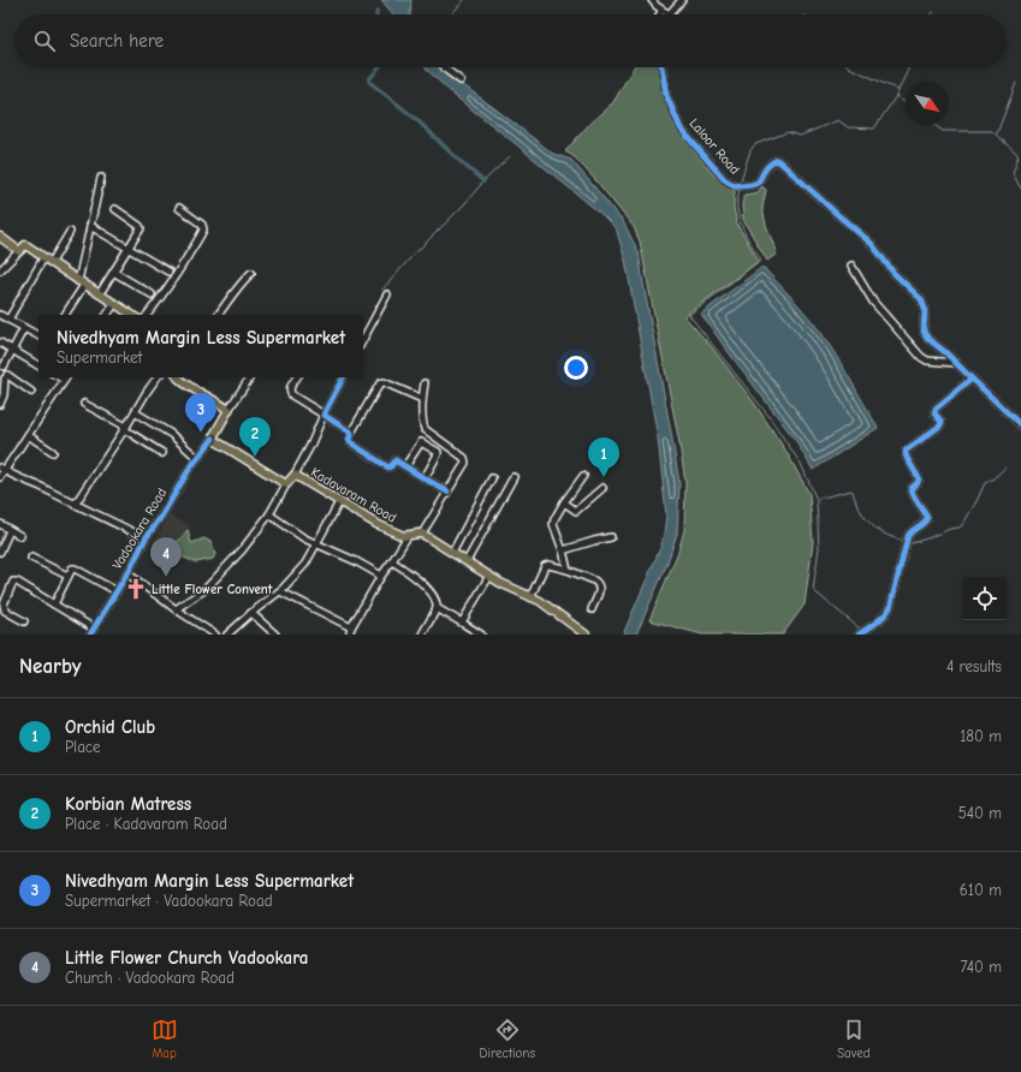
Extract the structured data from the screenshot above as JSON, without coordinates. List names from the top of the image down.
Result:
{
  "streets": {
    "main road": ["Kadavaram Road", "Vadookara Road"],
    "street": ["Laloor Road"]
  },
  "places": {
    "church": ["Little Flower Convent"]
  },
  "north": "bottom right",
  "page": {
    "search": "Search here",
    "popup": ["Nivedhyam Margin Less Supermarket", "Supermarket"],
    "pins": [
      "3",
      "2",
      "1",
      "4"
    ],
    "heading": ["Nearby", "4 results"],
    "list": [
      {
        "mark": "1",
        "name": "Orchid Club",
        "note": "Place",
        "value": "180 m"
      },
      {
        "mark": "2",
        "name": "Korbian Matress",
        "note": "Place · Kadavaram Road",
        "value": "540 m"
      },
      {
        "mark": "3",
        "name": "Nivedhyam Margin Less Supermarket",
        "note": "Supermarket · Vadookara Road",
        "value": "610 m"
      },
      {
        "mark": "4",
        "name": "Little Flower Church Vadookara",
        "note": "Church · Vadookara Road",
        "value": "740 m"
      }
    ],
    "nav": ["Map", "Directions", "Saved"]
  }
}
